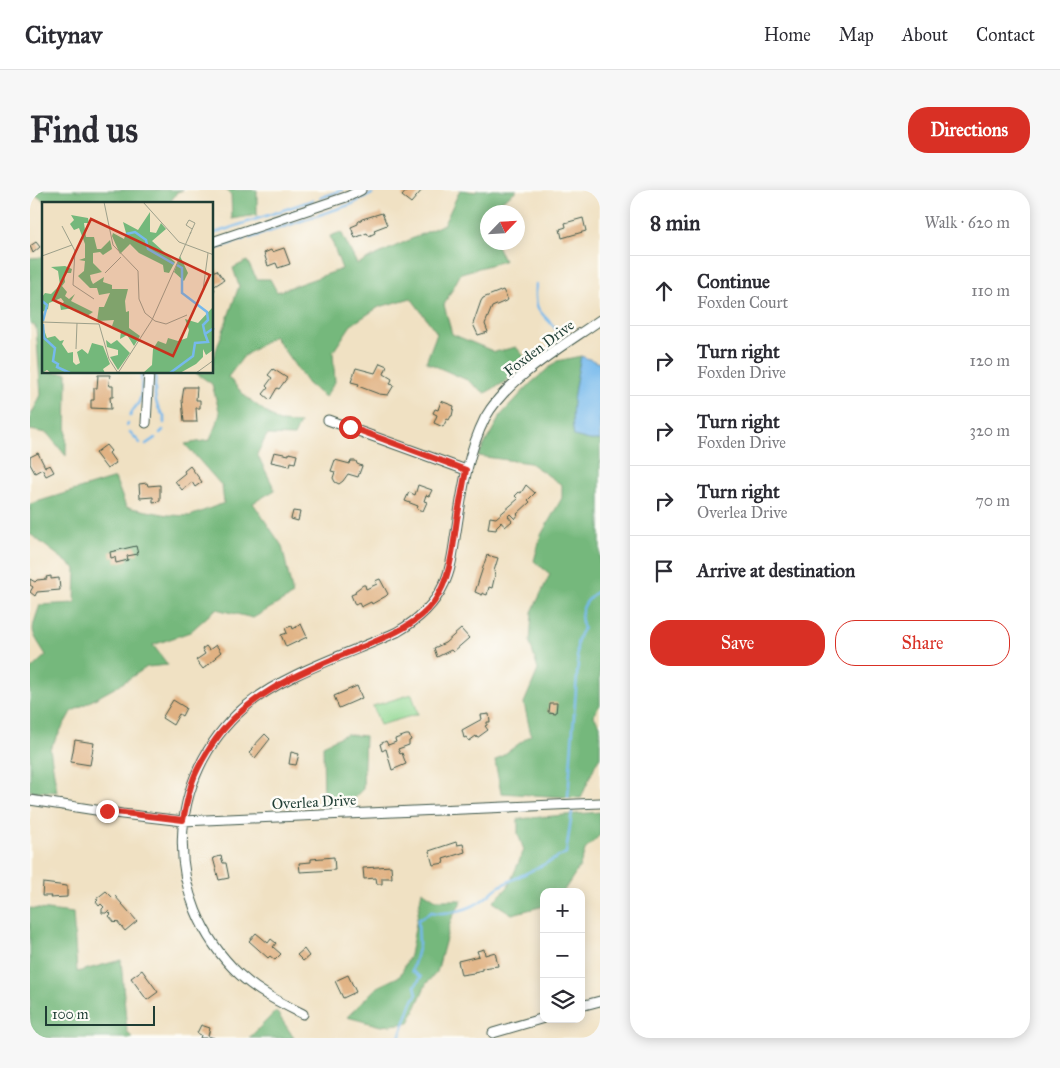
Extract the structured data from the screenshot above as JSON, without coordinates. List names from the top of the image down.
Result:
{
  "streets": {
    "street": ["Foxden Drive", "Overlea Drive"]
  },
  "crossings": [
    ["Foxden Drive", "Overlea Drive"]
  ],
  "scale_bar": "100 m",
  "north": "top right",
  "page": {
    "header": "Citynav",
    "nav": [
      "Home",
      "Map",
      "About",
      "Contact"
    ],
    "buttons": [
      "Directions",
      ["Save", "Share"]
    ],
    "title": "Find us",
    "heading": ["8 min", "Walk · 620 m"],
    "list": [
      ["Continue", "Foxden Court", "110 m"],
      ["Turn right", "Foxden Drive", "120 m"],
      ["Turn right", "Foxden Drive", "320 m"],
      ["Turn right", "Overlea Drive", "70 m"],
      "Arrive at destination"
    ],
    "map_buttons": ["+", "−"],
    "scale": "100 m"
  }
}
